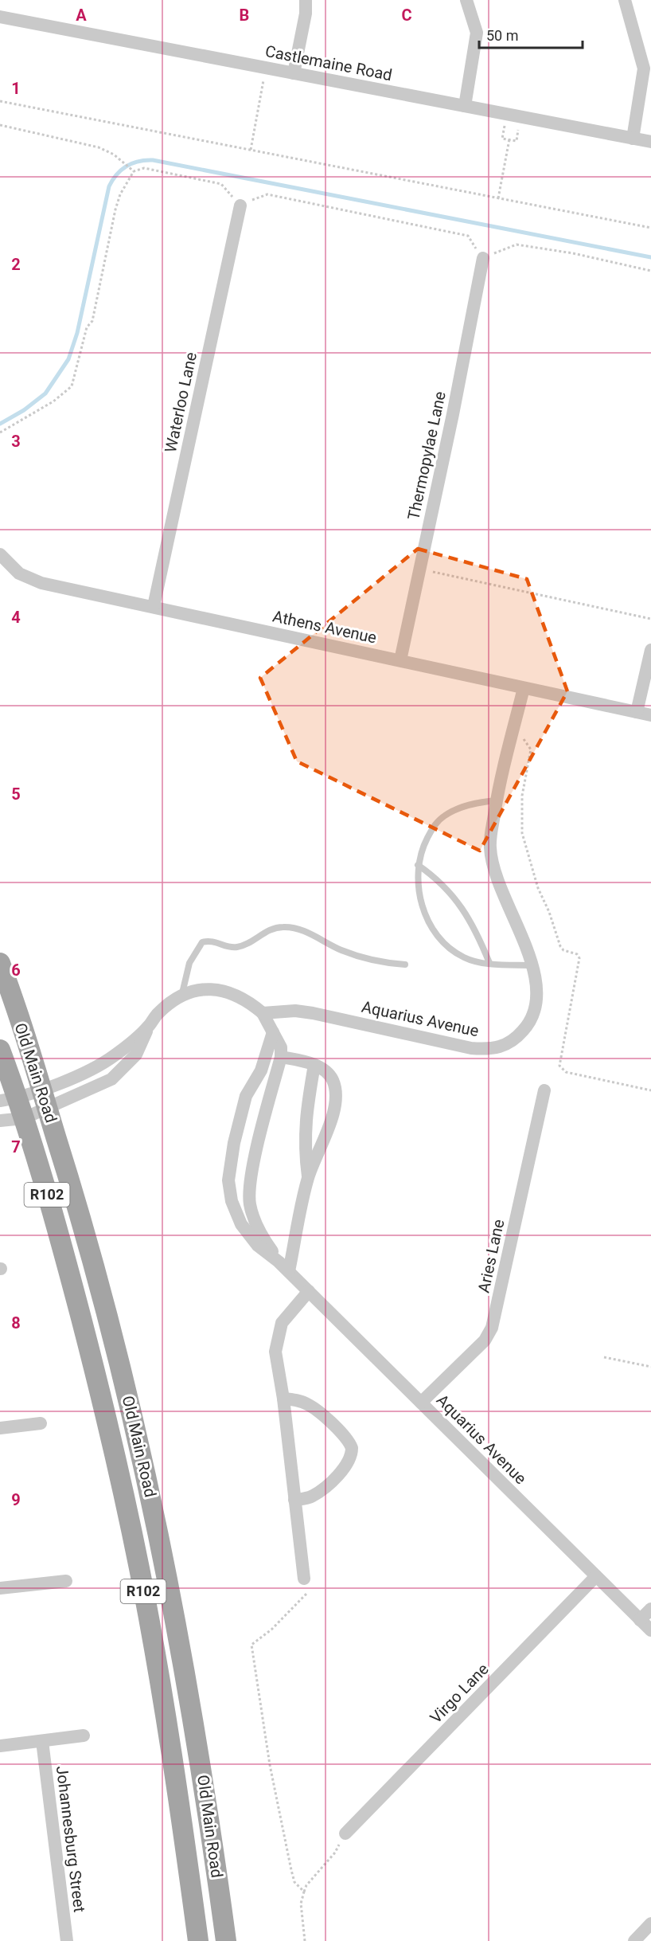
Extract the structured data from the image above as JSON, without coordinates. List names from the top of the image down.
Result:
{
  "streets": {
    "main road": ["Old Main Road", "R102"],
    "street": [
      "Castlemaine Road",
      "Waterloo Lane",
      "Thermopylae Lane",
      "Athens Avenue",
      "Aquarius Avenue",
      "Aries Lane",
      "Virgo Lane",
      "Johannesburg Street"
    ]
  },
  "crossings": [
    ["Waterloo Lane", "Athens Avenue"],
    ["Thermopylae Lane", "Athens Avenue"],
    ["Athens Avenue", "Aquarius Avenue"],
    ["Aquarius Avenue", "Aries Lane"],
    ["Aquarius Avenue", "Virgo Lane"]
  ],
  "scale_bar": "50 m",
  "grid": {
    "columns": ["A", "B", "C"],
    "rows": [
      "1",
      "2",
      "3",
      "4",
      "5",
      "6",
      "7",
      "8",
      "9"
    ]
  }
}
